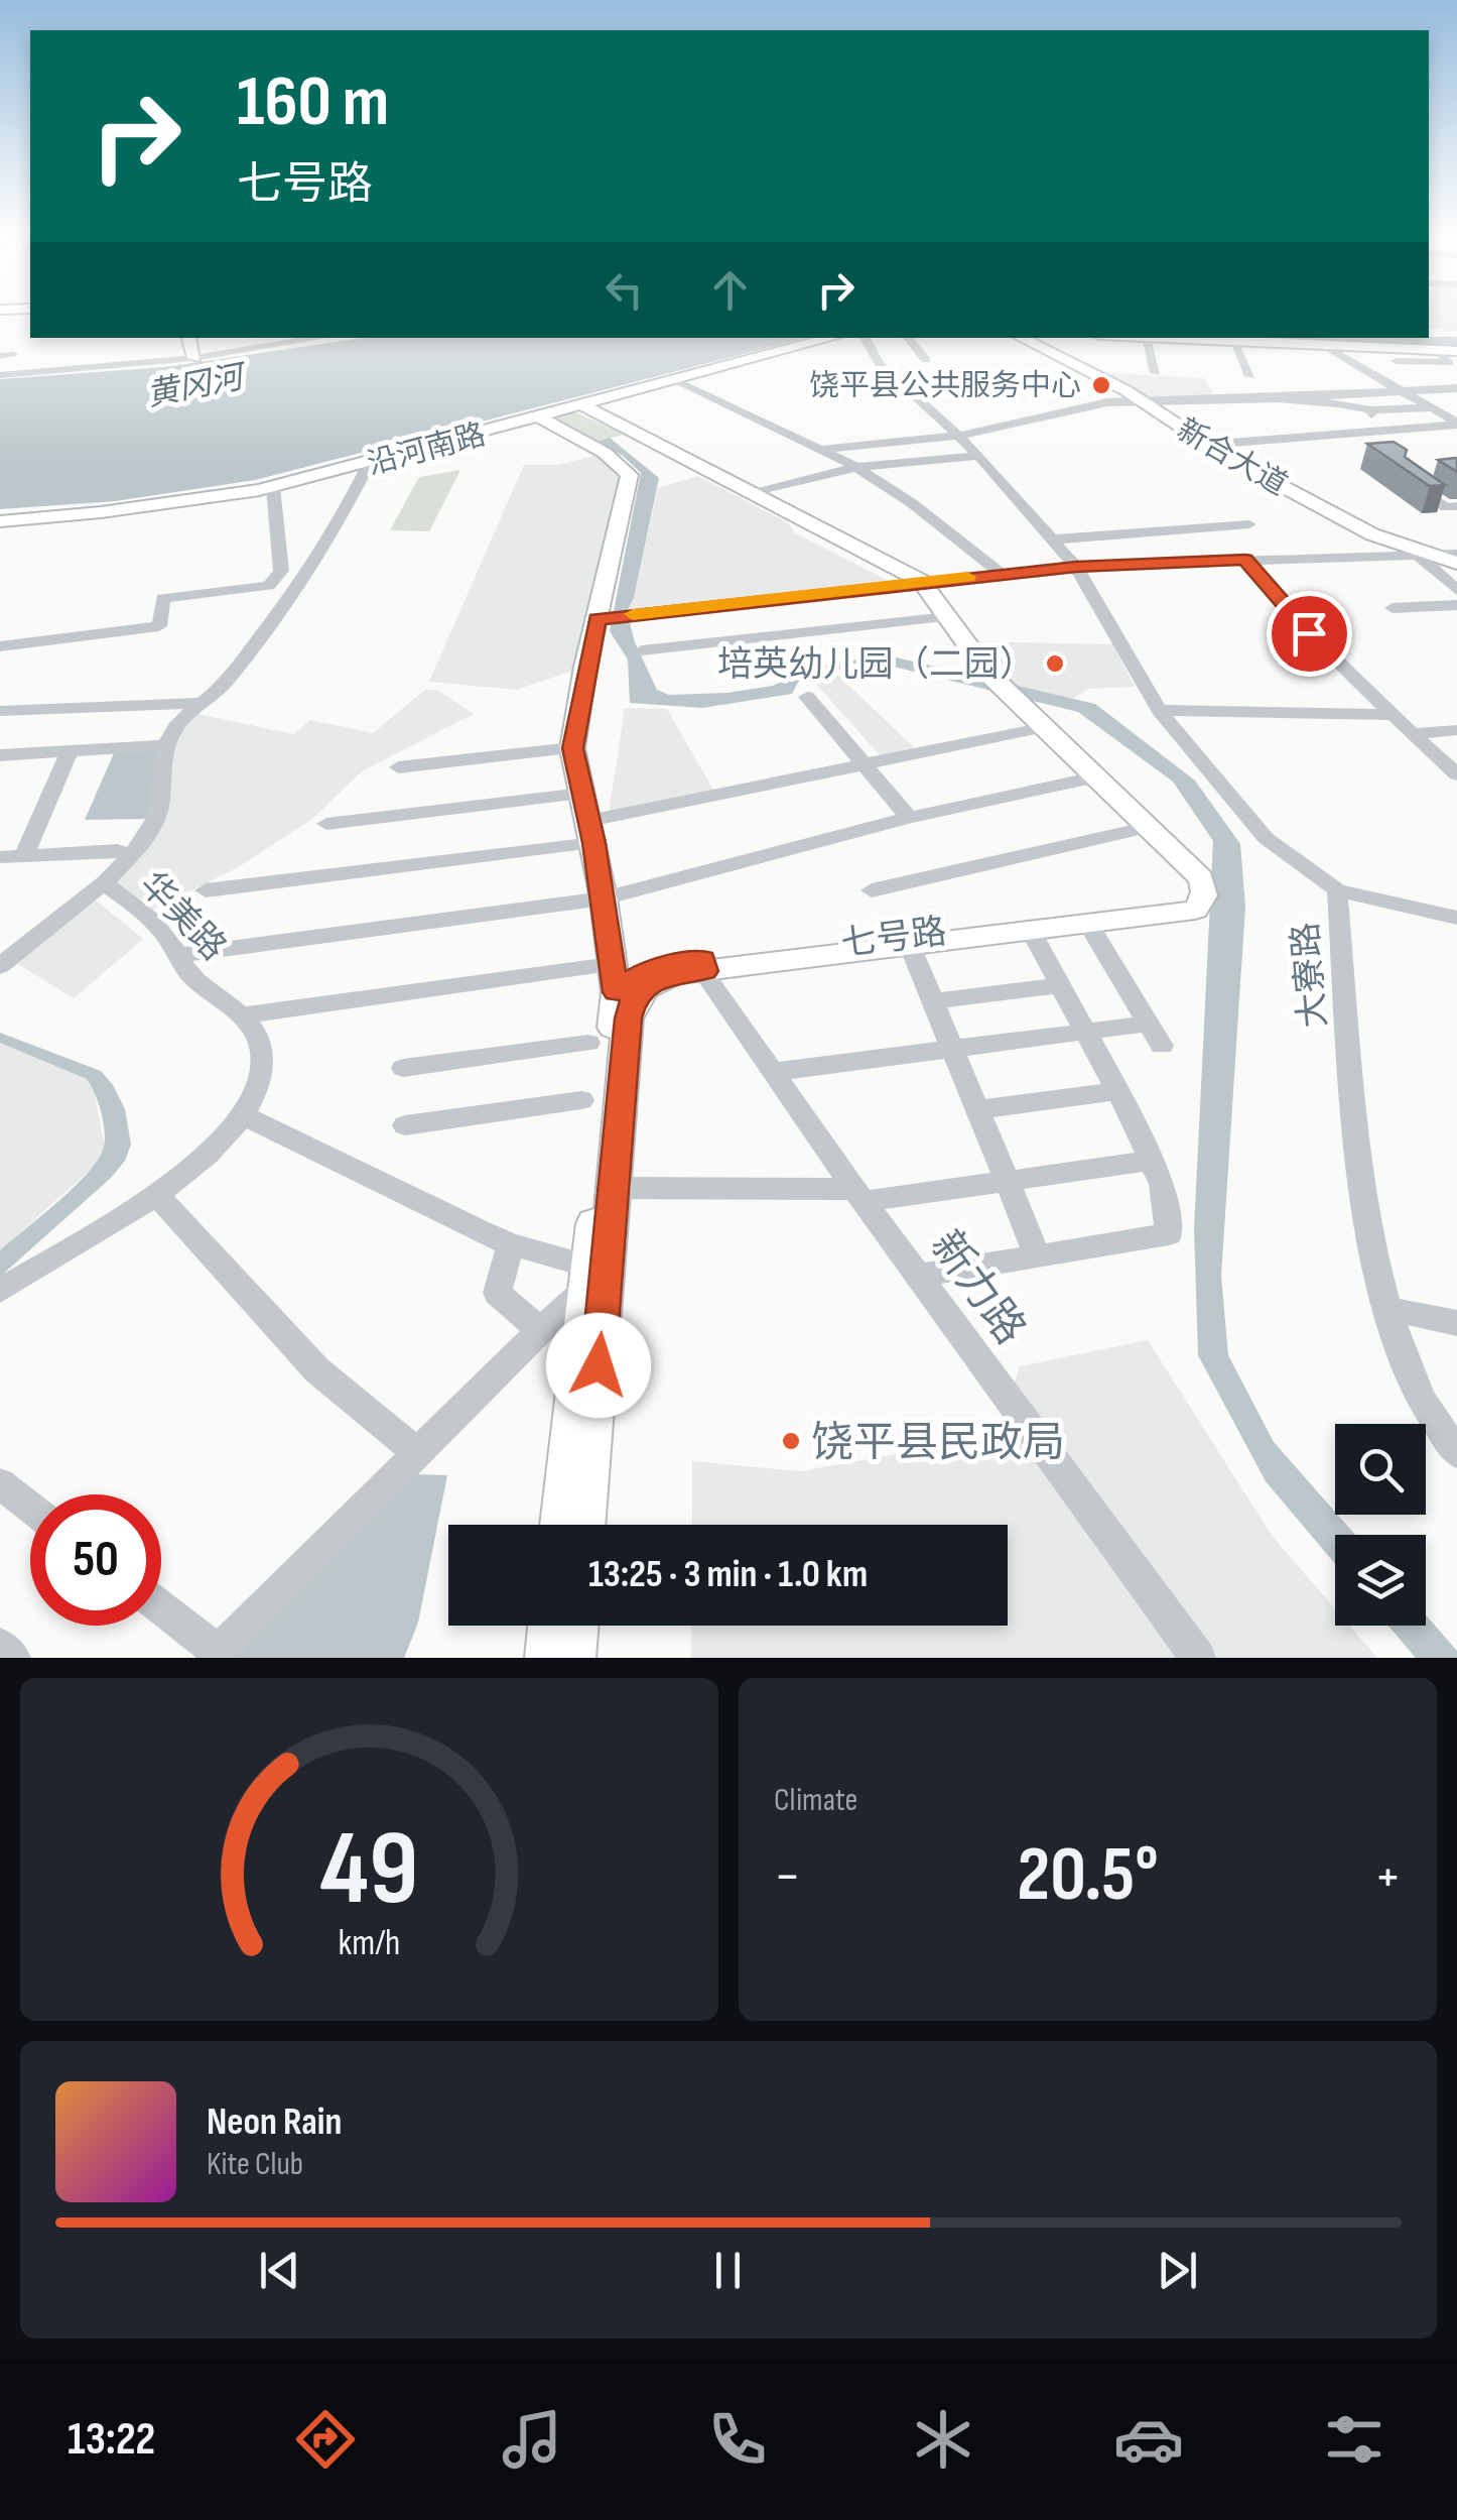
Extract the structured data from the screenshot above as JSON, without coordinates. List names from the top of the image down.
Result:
{
  "streets": {
    "main road": ["沿河南路", "新合大道", "七号路"],
    "street": ["华美路", "大寮路", "新力路"]
  },
  "crossings": [
    ["七号路", "新力路"]
  ],
  "water": ["黄冈河"],
  "places": ["饶平县公共服务中心", "培英幼儿园（二园）", "饶平县民政局"],
  "page": {
    "turn": ["160 m", "七号路"],
    "limit": "50",
    "trip": "13:25 · 3 min · 1.0 km",
    "tile": "Climate",
    "heat": ["−", "20.5°", "+"],
    "song": ["Neon Rain", "Kite Club"],
    "tabs": "13:22",
    "gauge": ["49", "km/h"]
  }
}
